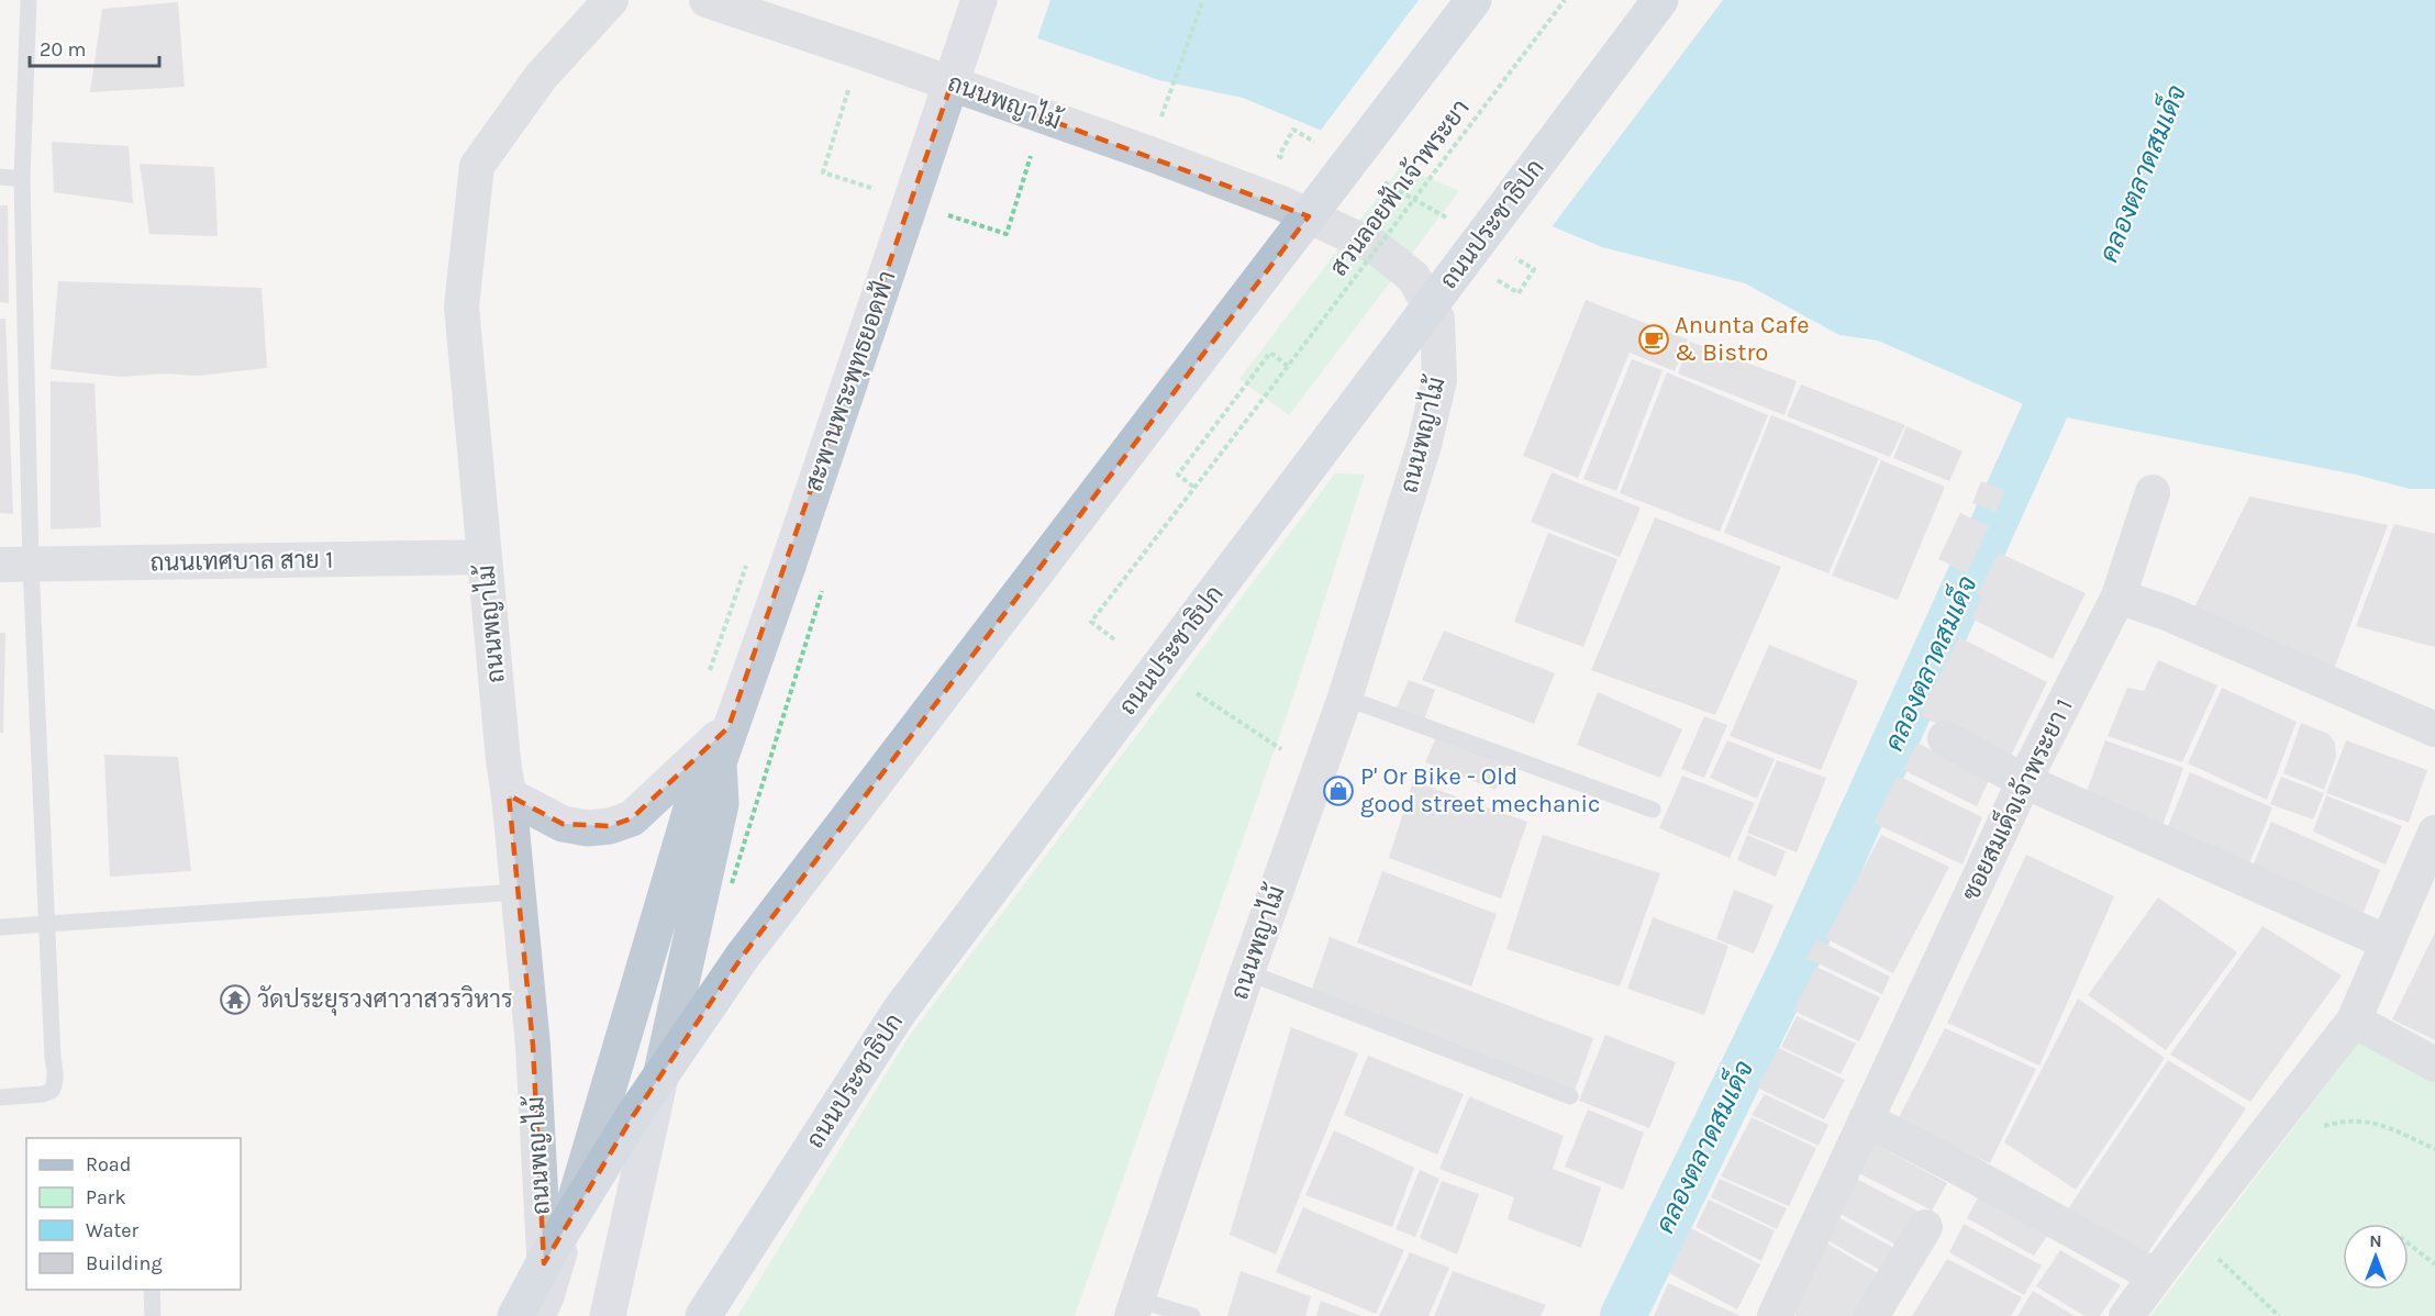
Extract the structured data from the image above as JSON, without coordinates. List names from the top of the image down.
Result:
{
  "streets": {
    "main road": ["ถนนประชาธิปก", "สะพานพระพุทธยอดฟ้า"],
    "street": ["ถนนพญาไม้", "ถนนเทศบาล สาย 1", "ซอยสมเด็จเจ้าพระยา 1"],
    "path": ["สวนลอยฟ้าเจ้าพระยา"]
  },
  "crossings": [
    ["ถนนพญาไม้", "ถนนเทศบาล สาย 1"]
  ],
  "water": ["คลองตลาดสมเด็จ"],
  "places": {
    "cafe": ["Anunta Cafe & Bistro"],
    "shop": ["P' Or Bike - Old good street mechanic"],
    "temple": ["วัดประยุรวงศาวาสวรวิหาร"]
  },
  "legend": [
    "Road",
    "Park",
    "Water",
    "Building"
  ],
  "scale_bar": "20 m",
  "north": "top"
}
